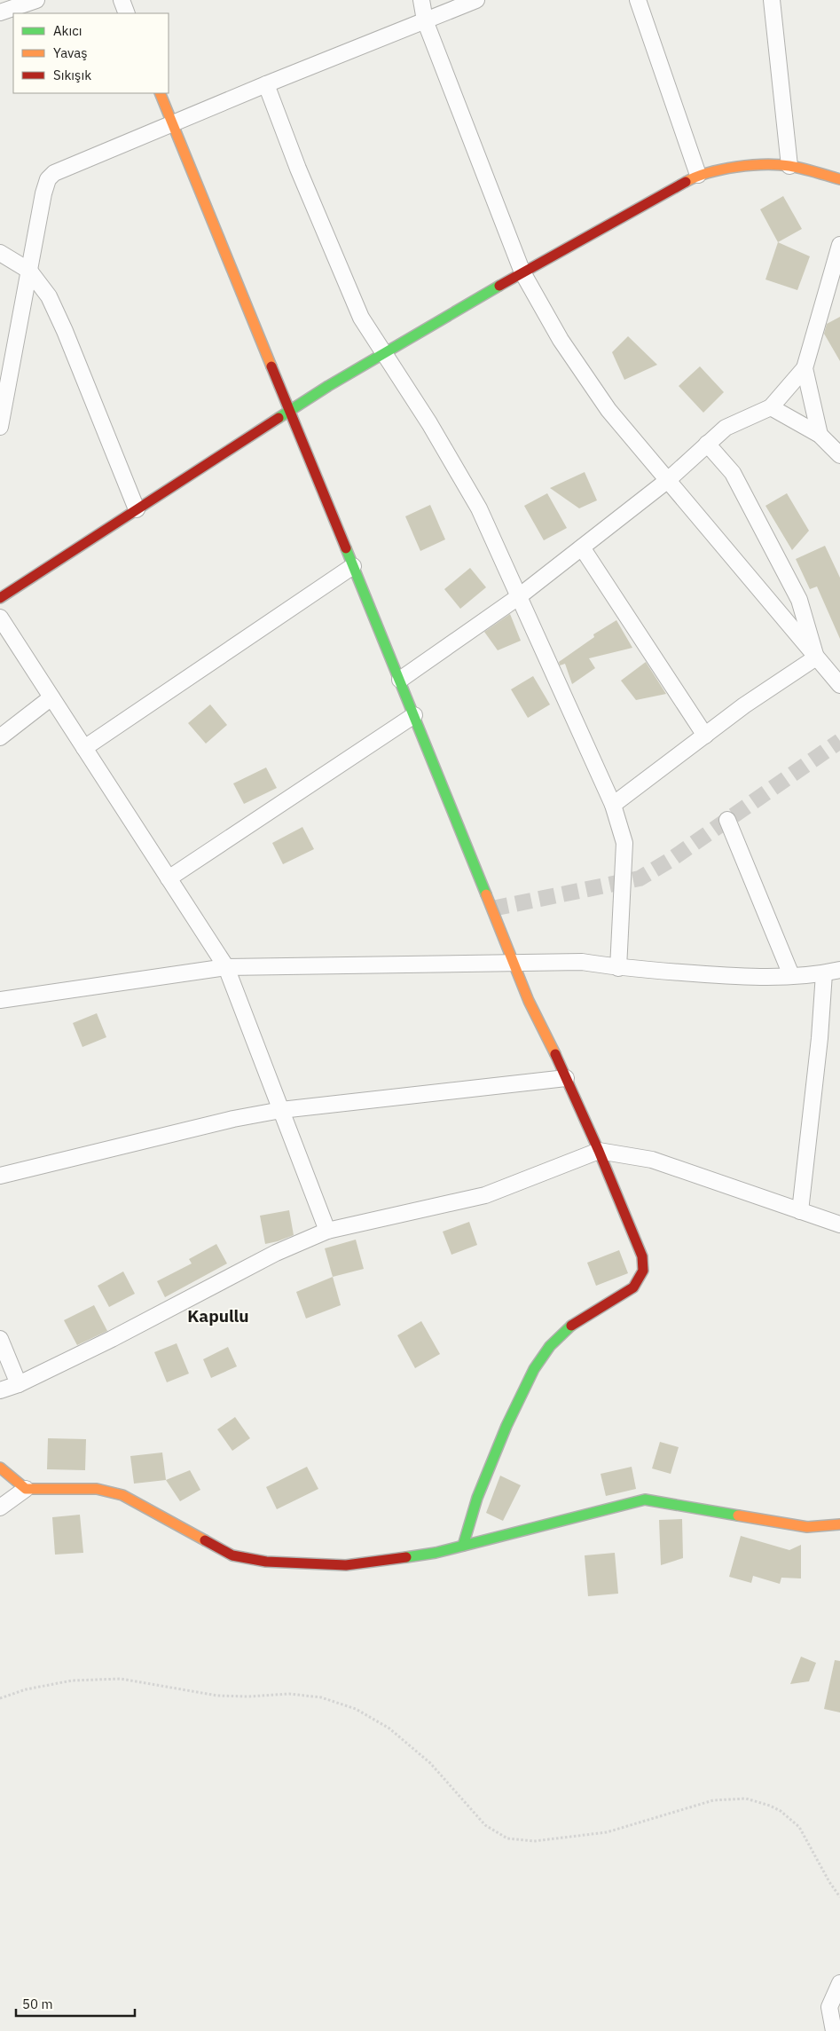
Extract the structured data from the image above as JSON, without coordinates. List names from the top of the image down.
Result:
{
  "districts": ["Kapullu"],
  "legend": ["Akıcı", "Yavaş", "Sıkışık"],
  "scale_bar": "50 m"
}
